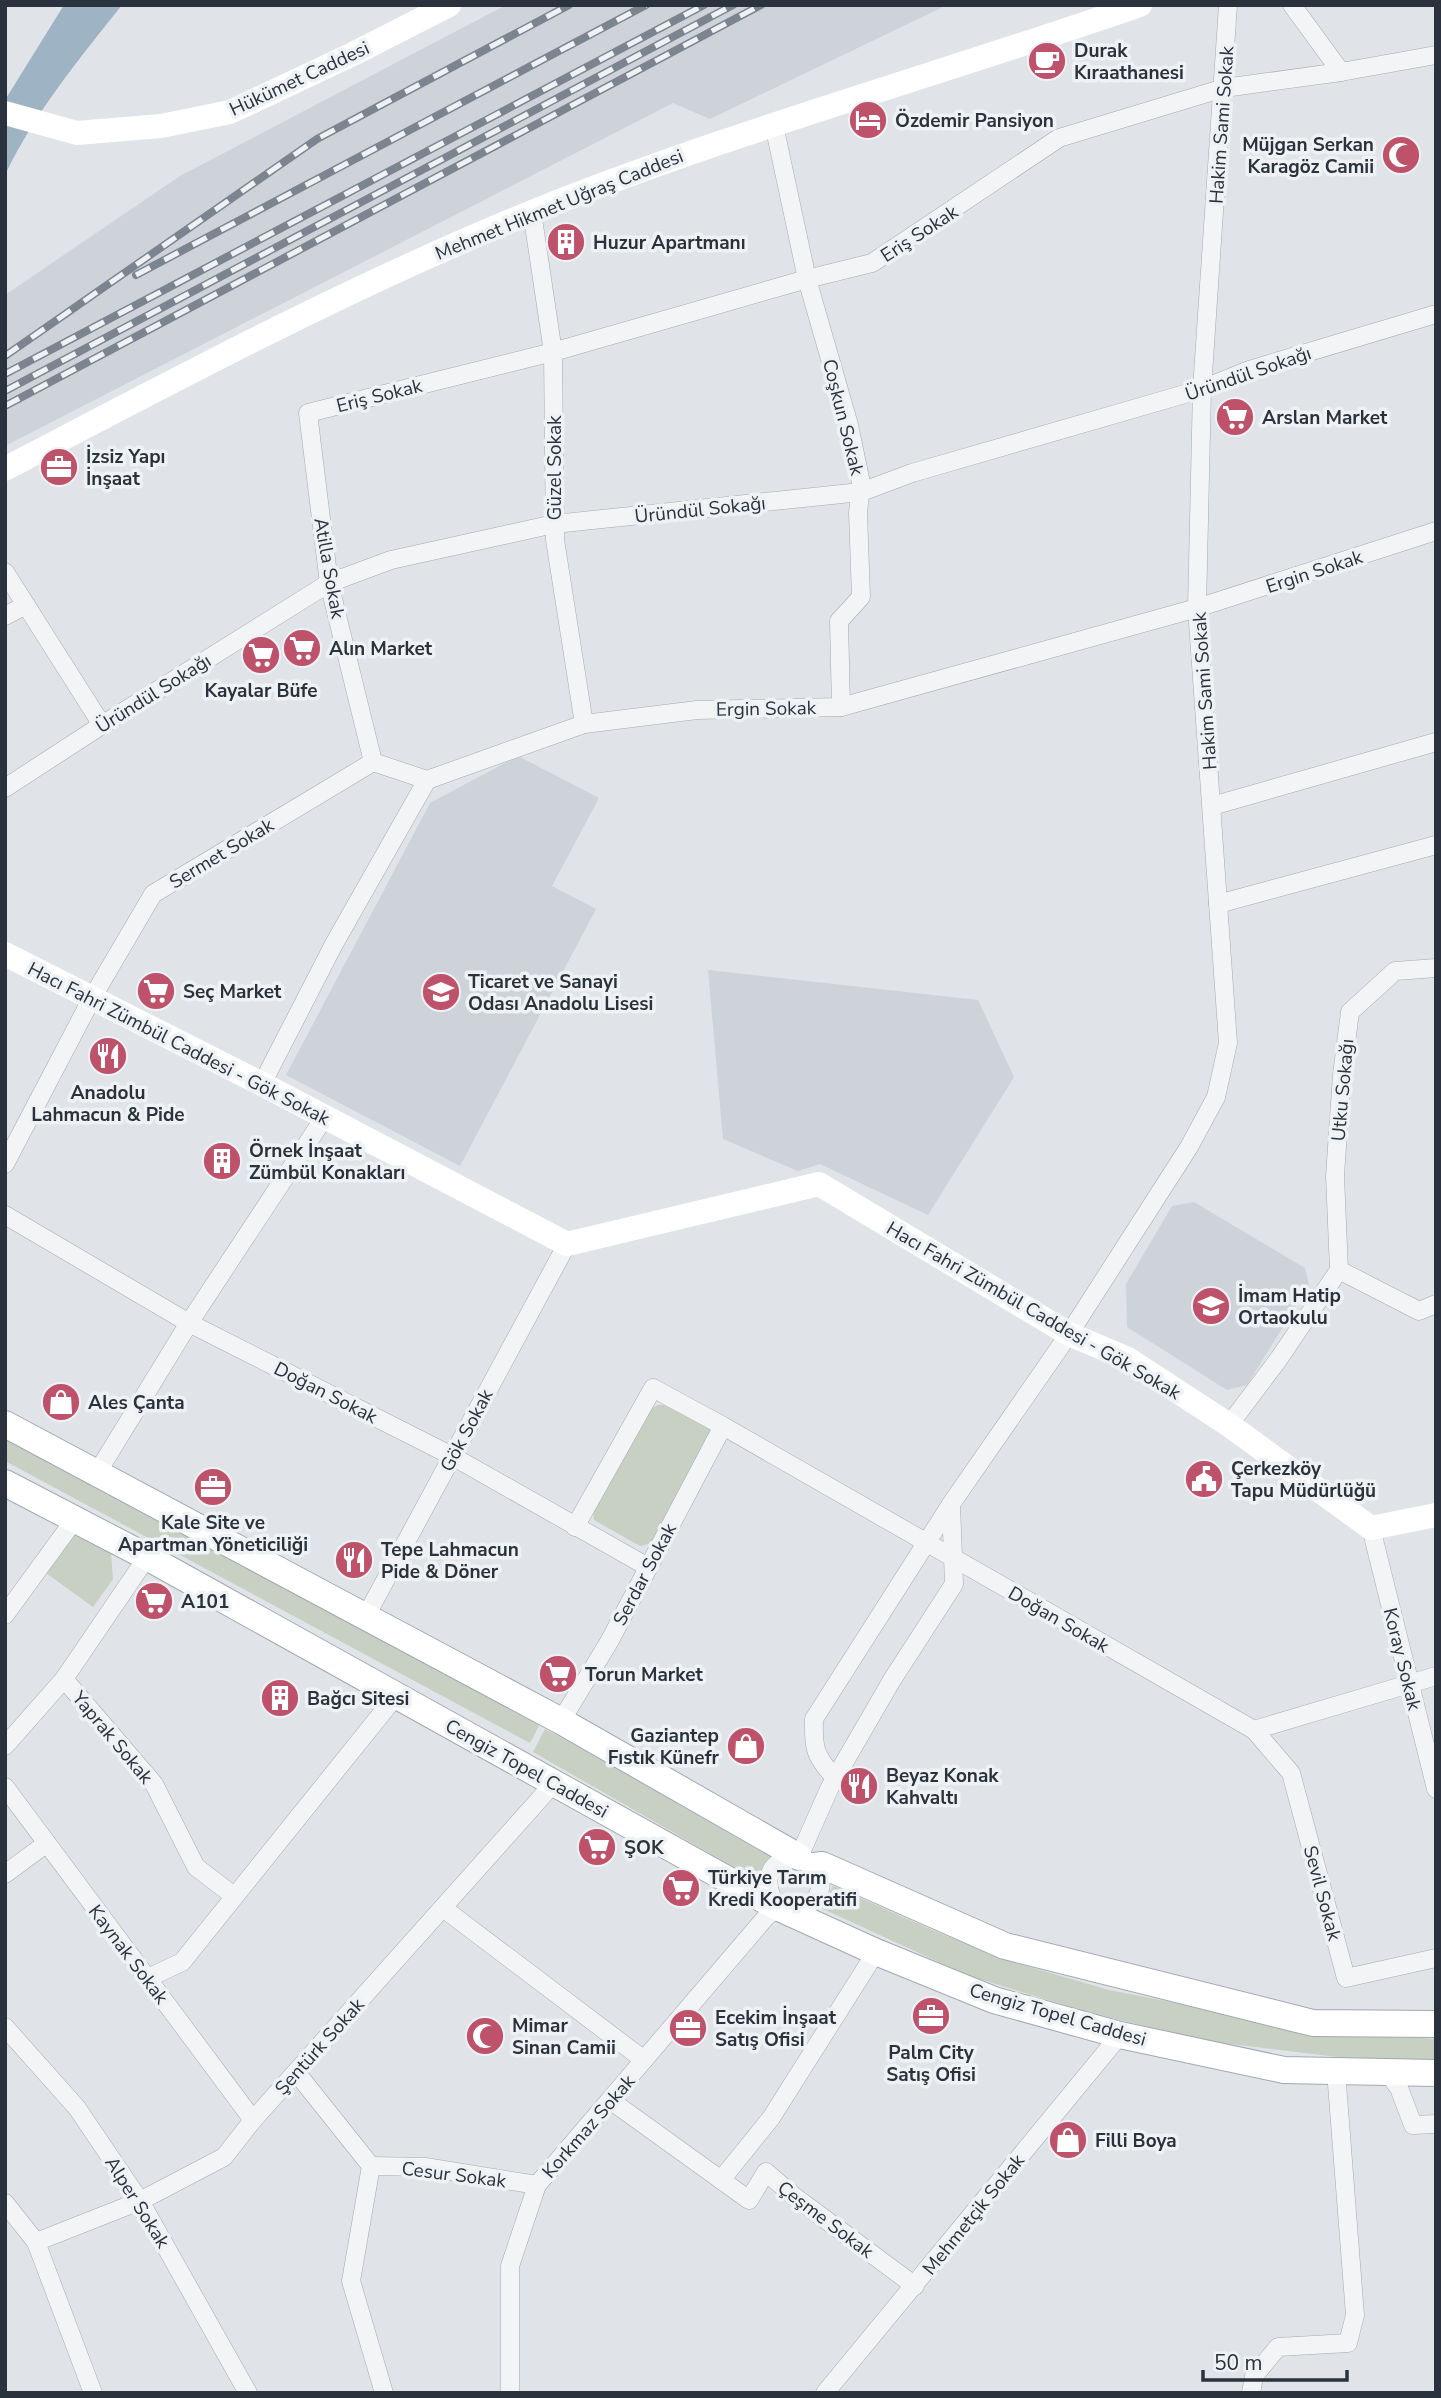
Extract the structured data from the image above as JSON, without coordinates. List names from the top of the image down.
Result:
{
  "streets": {
    "main road": ["Cengiz Topel Caddesi"],
    "street": [
      "Hükümet Caddesi",
      "Hakim Sami Sokak",
      "Mehmet Hikmet Uğraş Caddesi",
      "Eriş Sokak",
      "Üründül Sokağı",
      "Coşkun Sokak",
      "Güzel Sokak",
      "Atilla Sokak",
      "Ergin Sokak",
      "Sermet Sokak",
      "Hacı Fahri Zümbül Caddesi - Gök Sokak",
      "Utku Sokağı",
      "Doğan Sokak",
      "Gök Sokak",
      "Serdar Sokak",
      "Koray Sokak",
      "Yaprak Sokak",
      "Sevil Sokak",
      "Kaynak Sokak",
      "Şentürk Sokak",
      "Korkmaz Sokak",
      "Cesur Sokak",
      "Alper Sokak",
      "Mehmetçik Sokak",
      "Çeşme Sokak"
    ]
  },
  "crossings": [
    ["Hakim Sami Sokak", "Eriş Sokak"],
    ["Hakim Sami Sokak", "Üründül Sokağı"],
    ["Hakim Sami Sokak", "Ergin Sokak"],
    ["Hakim Sami Sokak", "Hacı Fahri Zümbül Caddesi - Gök Sokak"],
    ["Hakim Sami Sokak", "Doğan Sokak"],
    ["Mehmet Hikmet Uğraş Caddesi", "Coşkun Sokak"],
    ["Mehmet Hikmet Uğraş Caddesi", "Güzel Sokak"],
    ["Eriş Sokak", "Coşkun Sokak"],
    ["Eriş Sokak", "Güzel Sokak"],
    ["Eriş Sokak", "Atilla Sokak"],
    ["Üründül Sokağı", "Coşkun Sokak"],
    ["Üründül Sokağı", "Güzel Sokak"],
    ["Üründül Sokağı", "Atilla Sokak"],
    ["Coşkun Sokak", "Ergin Sokak"],
    ["Güzel Sokak", "Ergin Sokak"],
    ["Atilla Sokak", "Sermet Sokak"],
    ["Sermet Sokak", "Hacı Fahri Zümbül Caddesi - Gök Sokak"],
    ["Hacı Fahri Zümbül Caddesi - Gök Sokak", "Gök Sokak"],
    ["Hacı Fahri Zümbül Caddesi - Gök Sokak", "Koray Sokak"],
    ["Doğan Sokak", "Gök Sokak"],
    ["Doğan Sokak", "Serdar Sokak"],
    ["Doğan Sokak", "Sevil Sokak"],
    ["Cengiz Topel Caddesi", "Şentürk Sokak"],
    ["Cengiz Topel Caddesi", "Korkmaz Sokak"],
    ["Cengiz Topel Caddesi", "Mehmetçik Sokak"],
    ["Kaynak Sokak", "Şentürk Sokak"],
    ["Şentürk Sokak", "Alper Sokak"],
    ["Korkmaz Sokak", "Cesur Sokak"],
    ["Korkmaz Sokak", "Çeşme Sokak"],
    ["Mehmetçik Sokak", "Çeşme Sokak"]
  ],
  "places": {
    "cafe": ["Durak Kıraathanesi"],
    "hotel": ["Özdemir Pansiyon"],
    "mosque": ["Müjgan Serkan Karagöz Camii", "Mimar Sinan Camii"],
    "building": ["Huzur Apartmanı", "Örnek İnşaat Zümbül Konakları", "Bağcı Sitesi"],
    "supermarket": [
      "Arslan Market",
      "Alın Market",
      "Kayalar Büfe",
      "Seç Market",
      "A101",
      "Torun Market",
      "ŞOK",
      "Türkiye Tarım Kredi Kooperatifi"
    ],
    "office": [
      "İzsiz Yapı İnşaat",
      "Kale Site ve Apartman Yöneticiliği",
      "Palm City Satış Ofisi",
      "Ecekim İnşaat Satış Ofisi"
    ],
    "school or university": ["Ticaret ve Sanayi Odası Anadolu Lisesi", "İmam Hatip Ortaokulu"],
    "restaurant": ["Anadolu Lahmacun & Pide", "Tepe Lahmacun Pide & Döner", "Beyaz Konak Kahvaltı"],
    "shop": ["Ales Çanta", "Gaziantep Fıstık Künefr", "Filli Boya"],
    "public building": ["Çerkezköy Tapu Müdürlüğü"]
  },
  "scale_bar": "50 m"
}
